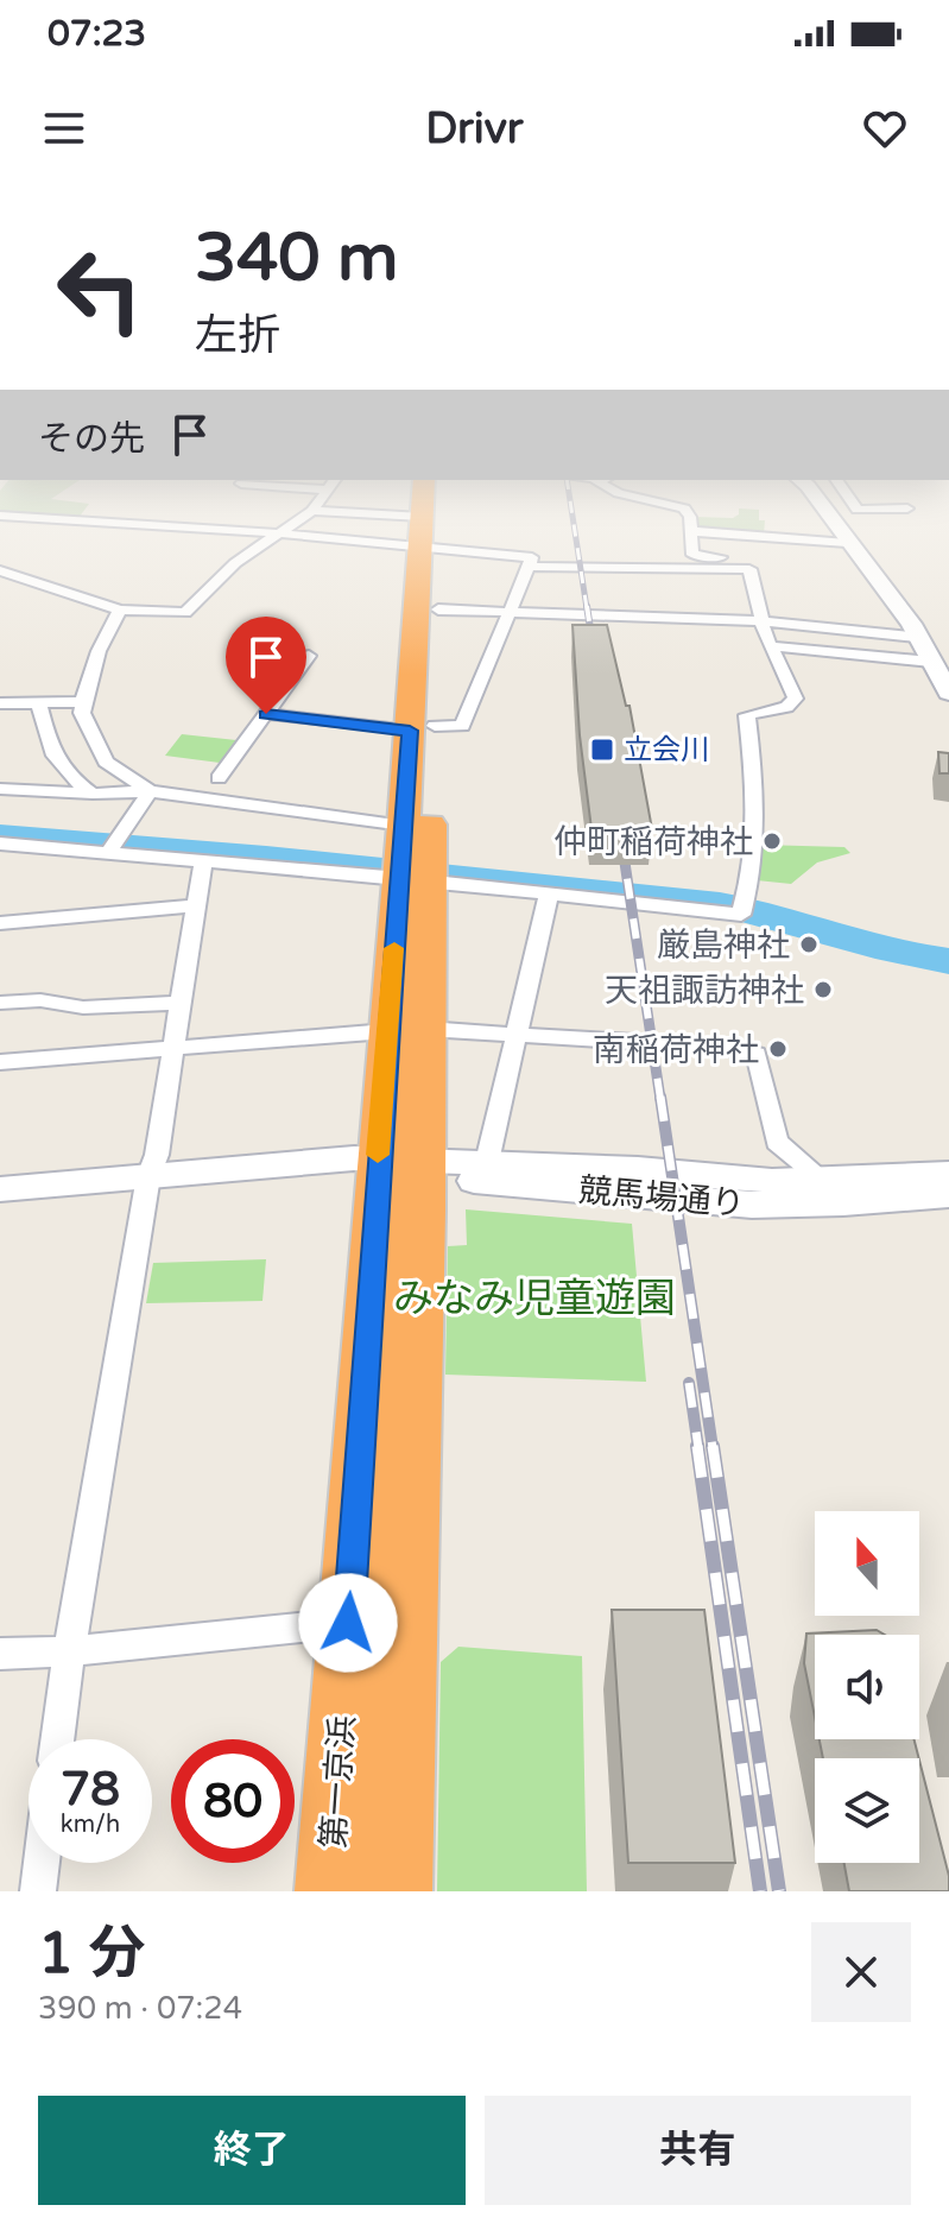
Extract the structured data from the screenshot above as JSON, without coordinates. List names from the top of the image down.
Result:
{
  "streets": {
    "highway": ["第一京浜"],
    "street": ["競馬場通り"]
  },
  "crossings": [
    ["競馬場通り", "第一京浜"]
  ],
  "parks": ["みなみ児童遊園"],
  "places": {
    "transit": ["立会川"],
    "other": [
      "仲町稲荷神社",
      "厳島神社",
      "天祖諏訪神社",
      "南稲荷神社"
    ]
  },
  "north": "top",
  "page": {
    "status": "07:23",
    "header": "Drivr",
    "turn": ["340 m", "左折"],
    "then": "その先",
    "speed": "78 km/h",
    "limit": "80",
    "heading": ["1 分", "390 m · 07:24"],
    "buttons": ["終了", "共有"]
  }
}
